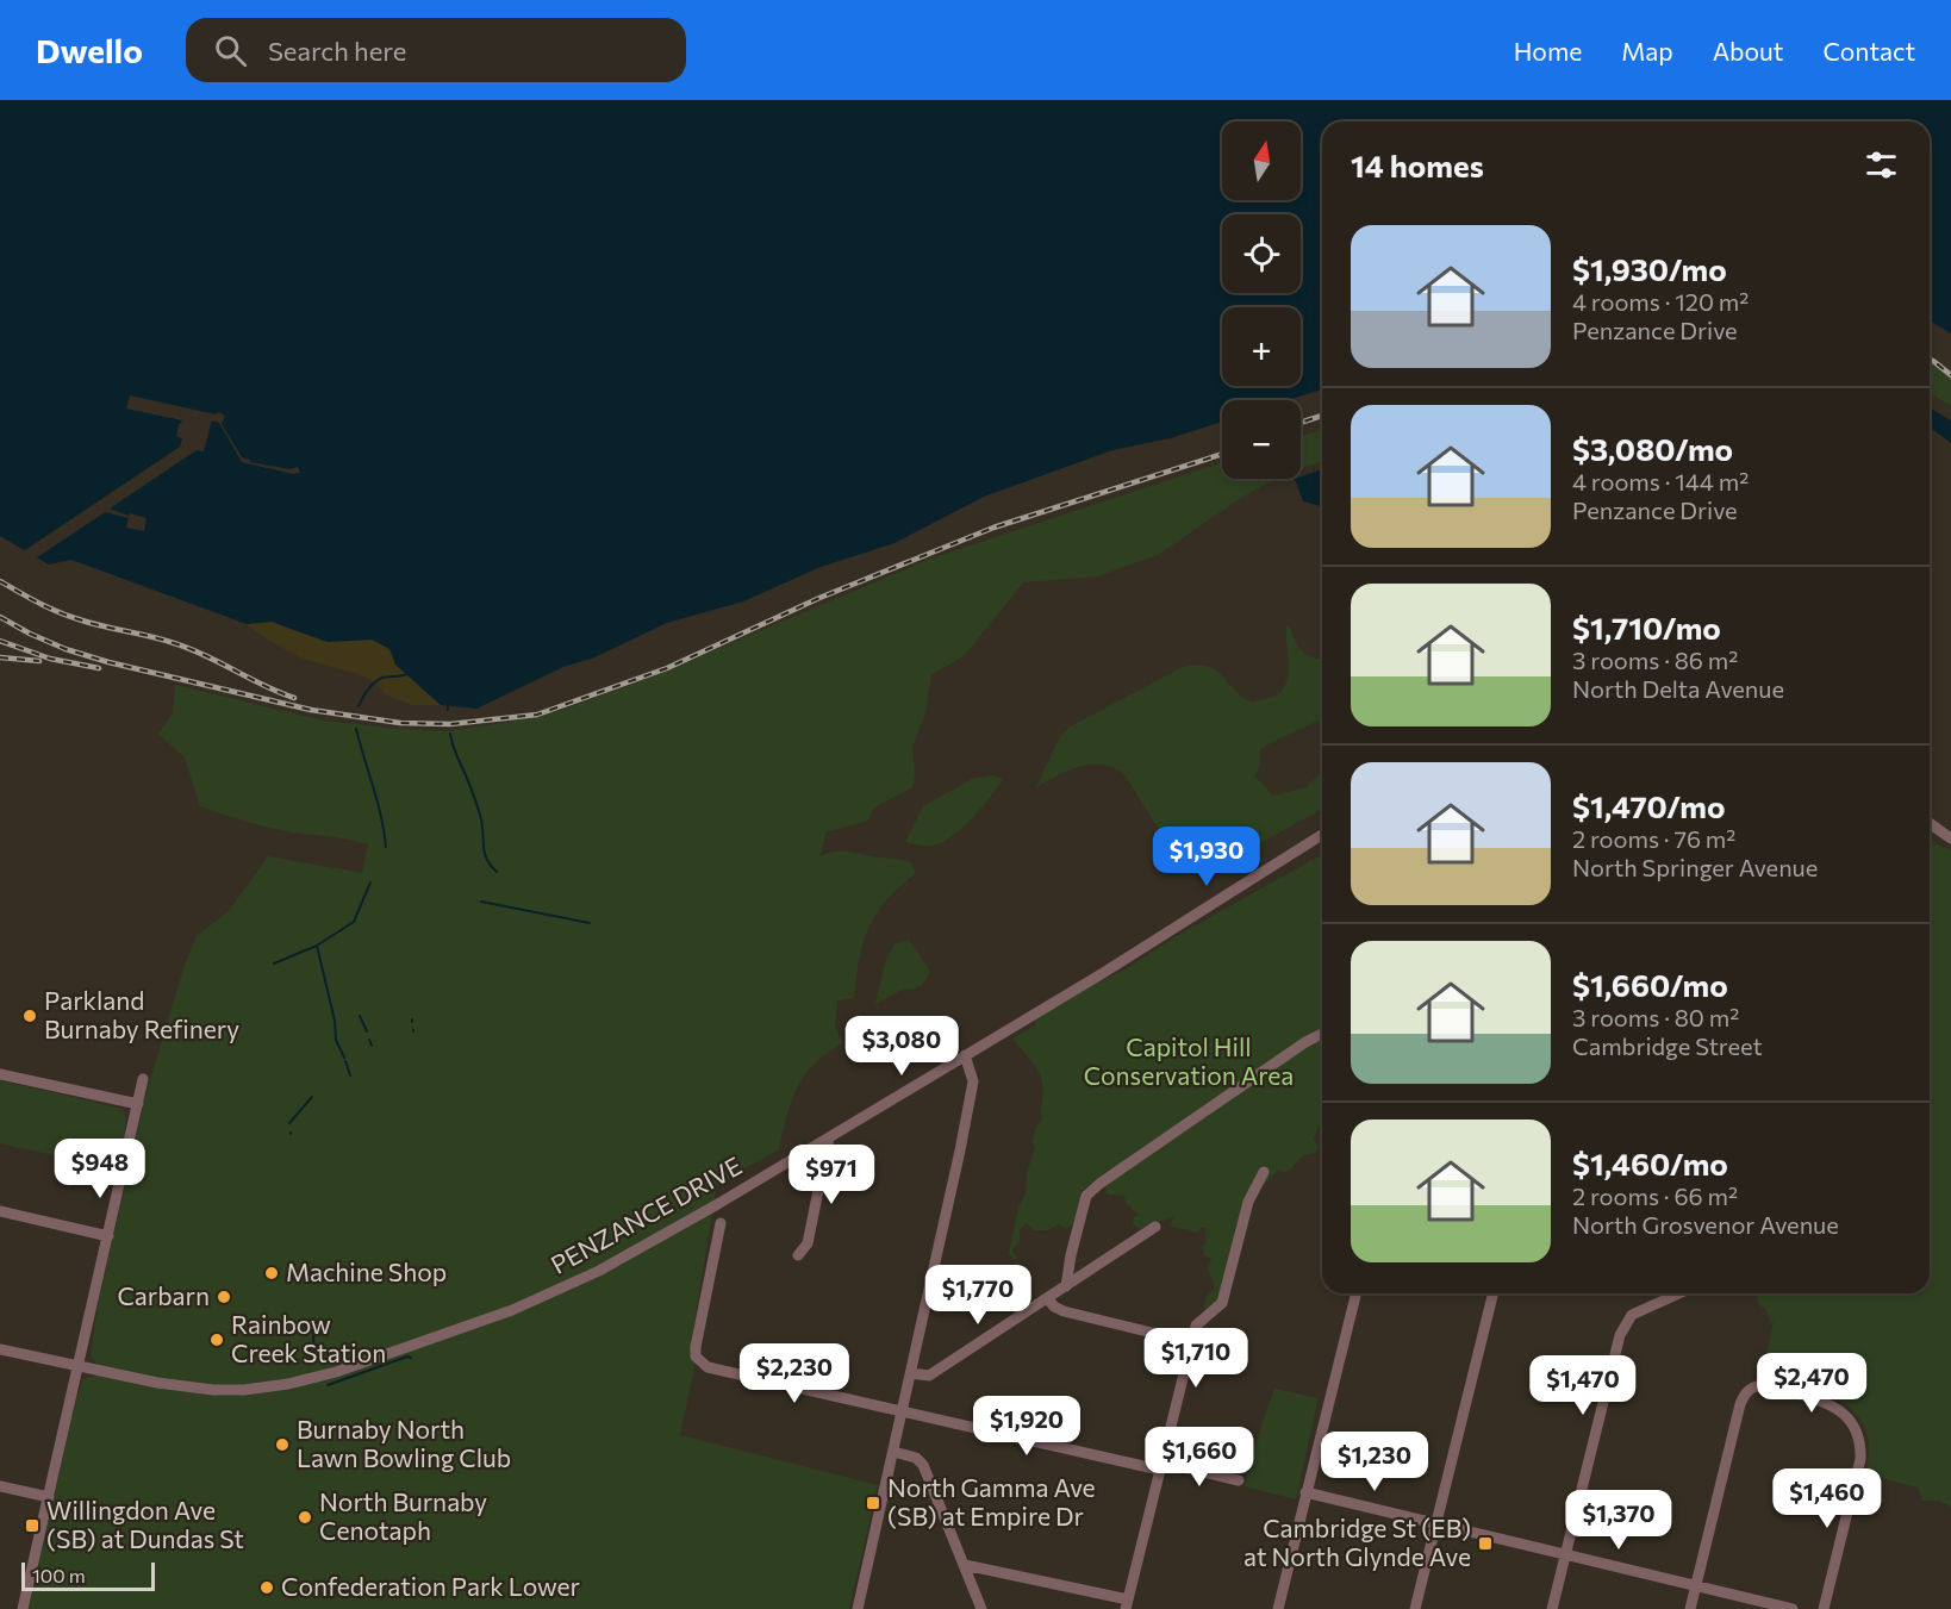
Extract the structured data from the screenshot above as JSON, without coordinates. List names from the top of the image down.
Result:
{
  "streets": {
    "street": ["PENZANCE DRIVE"]
  },
  "parks": ["Capitol Hill Conservation Area"],
  "places": {
    "other": [
      "Parkland Burnaby Refinery",
      "Machine Shop",
      "Carbarn",
      "Rainbow Creek Station",
      "Burnaby North Lawn Bowling Club",
      "North Burnaby Cenotaph",
      "Confederation Park Lower"
    ],
    "transit": ["North Gamma Ave (SB) at Empire Dr", "Willingdon Ave (SB) at Dundas St", "Cambridge St (EB) at North Glynde Ave"]
  },
  "scale_bar": "100 m",
  "north": "top",
  "page": {
    "header": "Dwello",
    "search": "Search here",
    "nav": [
      "Home",
      "Map",
      "About",
      "Contact"
    ],
    "map_buttons": ["+", "−"],
    "heading": "14 homes",
    "list": [
      {
        "name": "$1,930/mo",
        "note": "4 rooms · 120 m² · Penzance Drive"
      },
      {
        "name": "$3,080/mo",
        "note": "4 rooms · 144 m² · Penzance Drive"
      },
      {
        "name": "$1,710/mo",
        "note": "3 rooms · 86 m² · North Delta Avenue"
      },
      {
        "name": "$1,470/mo",
        "note": "2 rooms · 76 m² · North Springer Avenue"
      },
      {
        "name": "$1,660/mo",
        "note": "3 rooms · 80 m² · Cambridge Street"
      },
      {
        "name": "$1,460/mo",
        "note": "2 rooms · 66 m² · North Grosvenor Avenue"
      }
    ],
    "price": [
      "$1,930",
      "$3,080",
      "$948",
      "$971",
      "$1,770",
      "$1,710",
      "$2,230",
      "$2,470",
      "$1,470",
      "$1,920",
      "$1,660",
      "$1,230",
      "$1,460",
      "$1,370"
    ],
    "scale": "100 m"
  }
}
